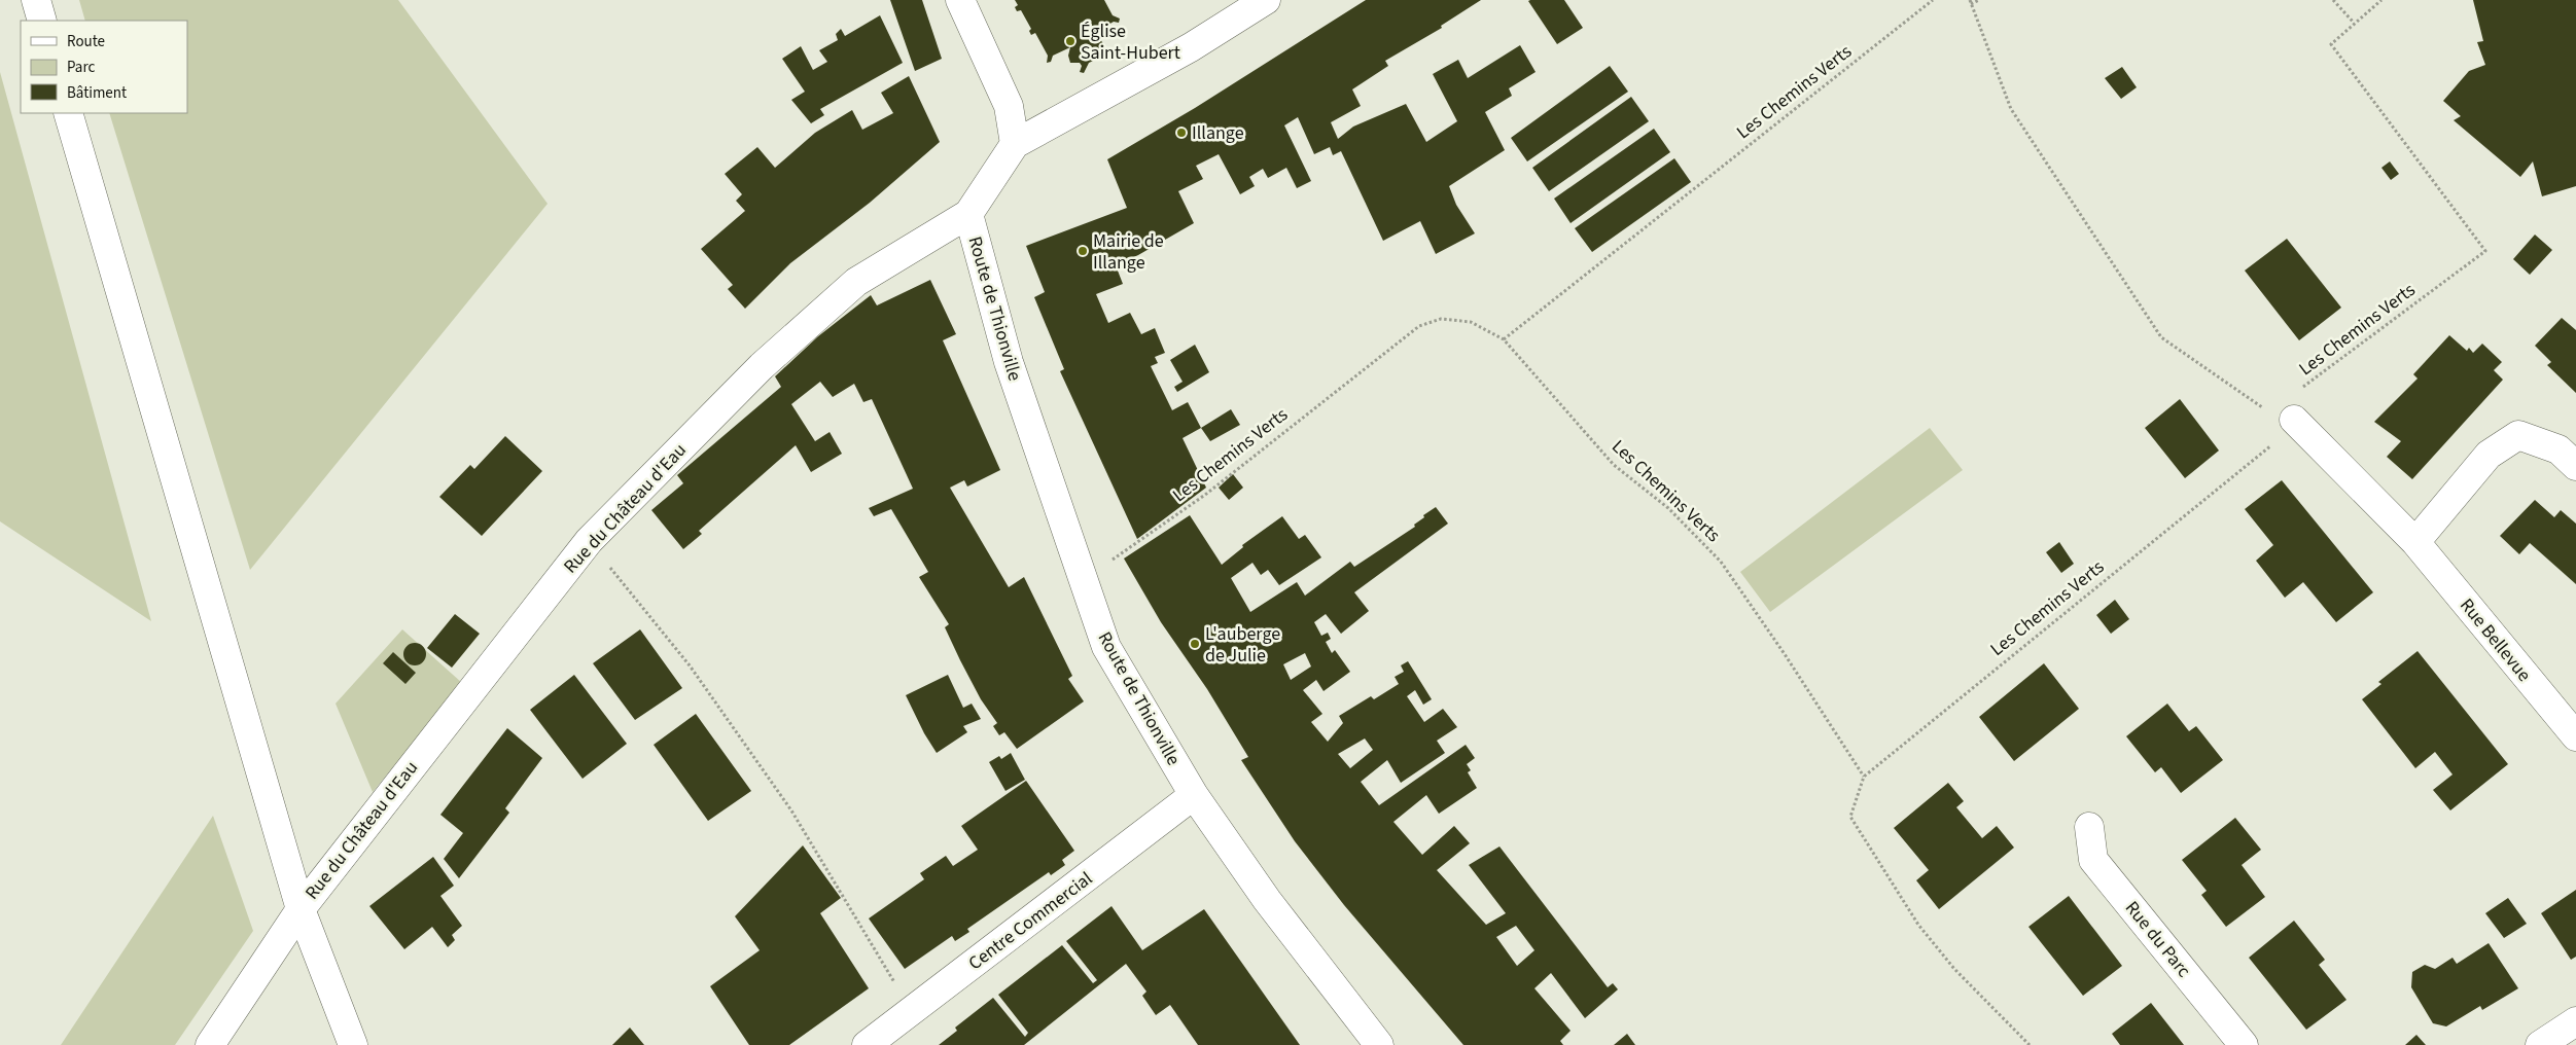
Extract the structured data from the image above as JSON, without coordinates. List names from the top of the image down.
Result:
{
  "streets": {
    "street": [
      "Route de Thionville",
      "Rue du Château d'Eau",
      "Rue Bellevue",
      "Centre Commercial",
      "Rue du Parc"
    ],
    "path": ["Les Chemins Verts"]
  },
  "crossings": [
    ["Les Chemins Verts", "Route de Thionville"],
    ["Les Chemins Verts", "Rue Bellevue"],
    ["Route de Thionville", "Rue du Château d'Eau"],
    ["Route de Thionville", "Centre Commercial"]
  ],
  "places": [
    "Église Saint-Hubert",
    "Illange",
    "Mairie de Illange",
    "L'auberge de Julie"
  ],
  "legend": ["Route", "Parc", "Bâtiment"]
}
